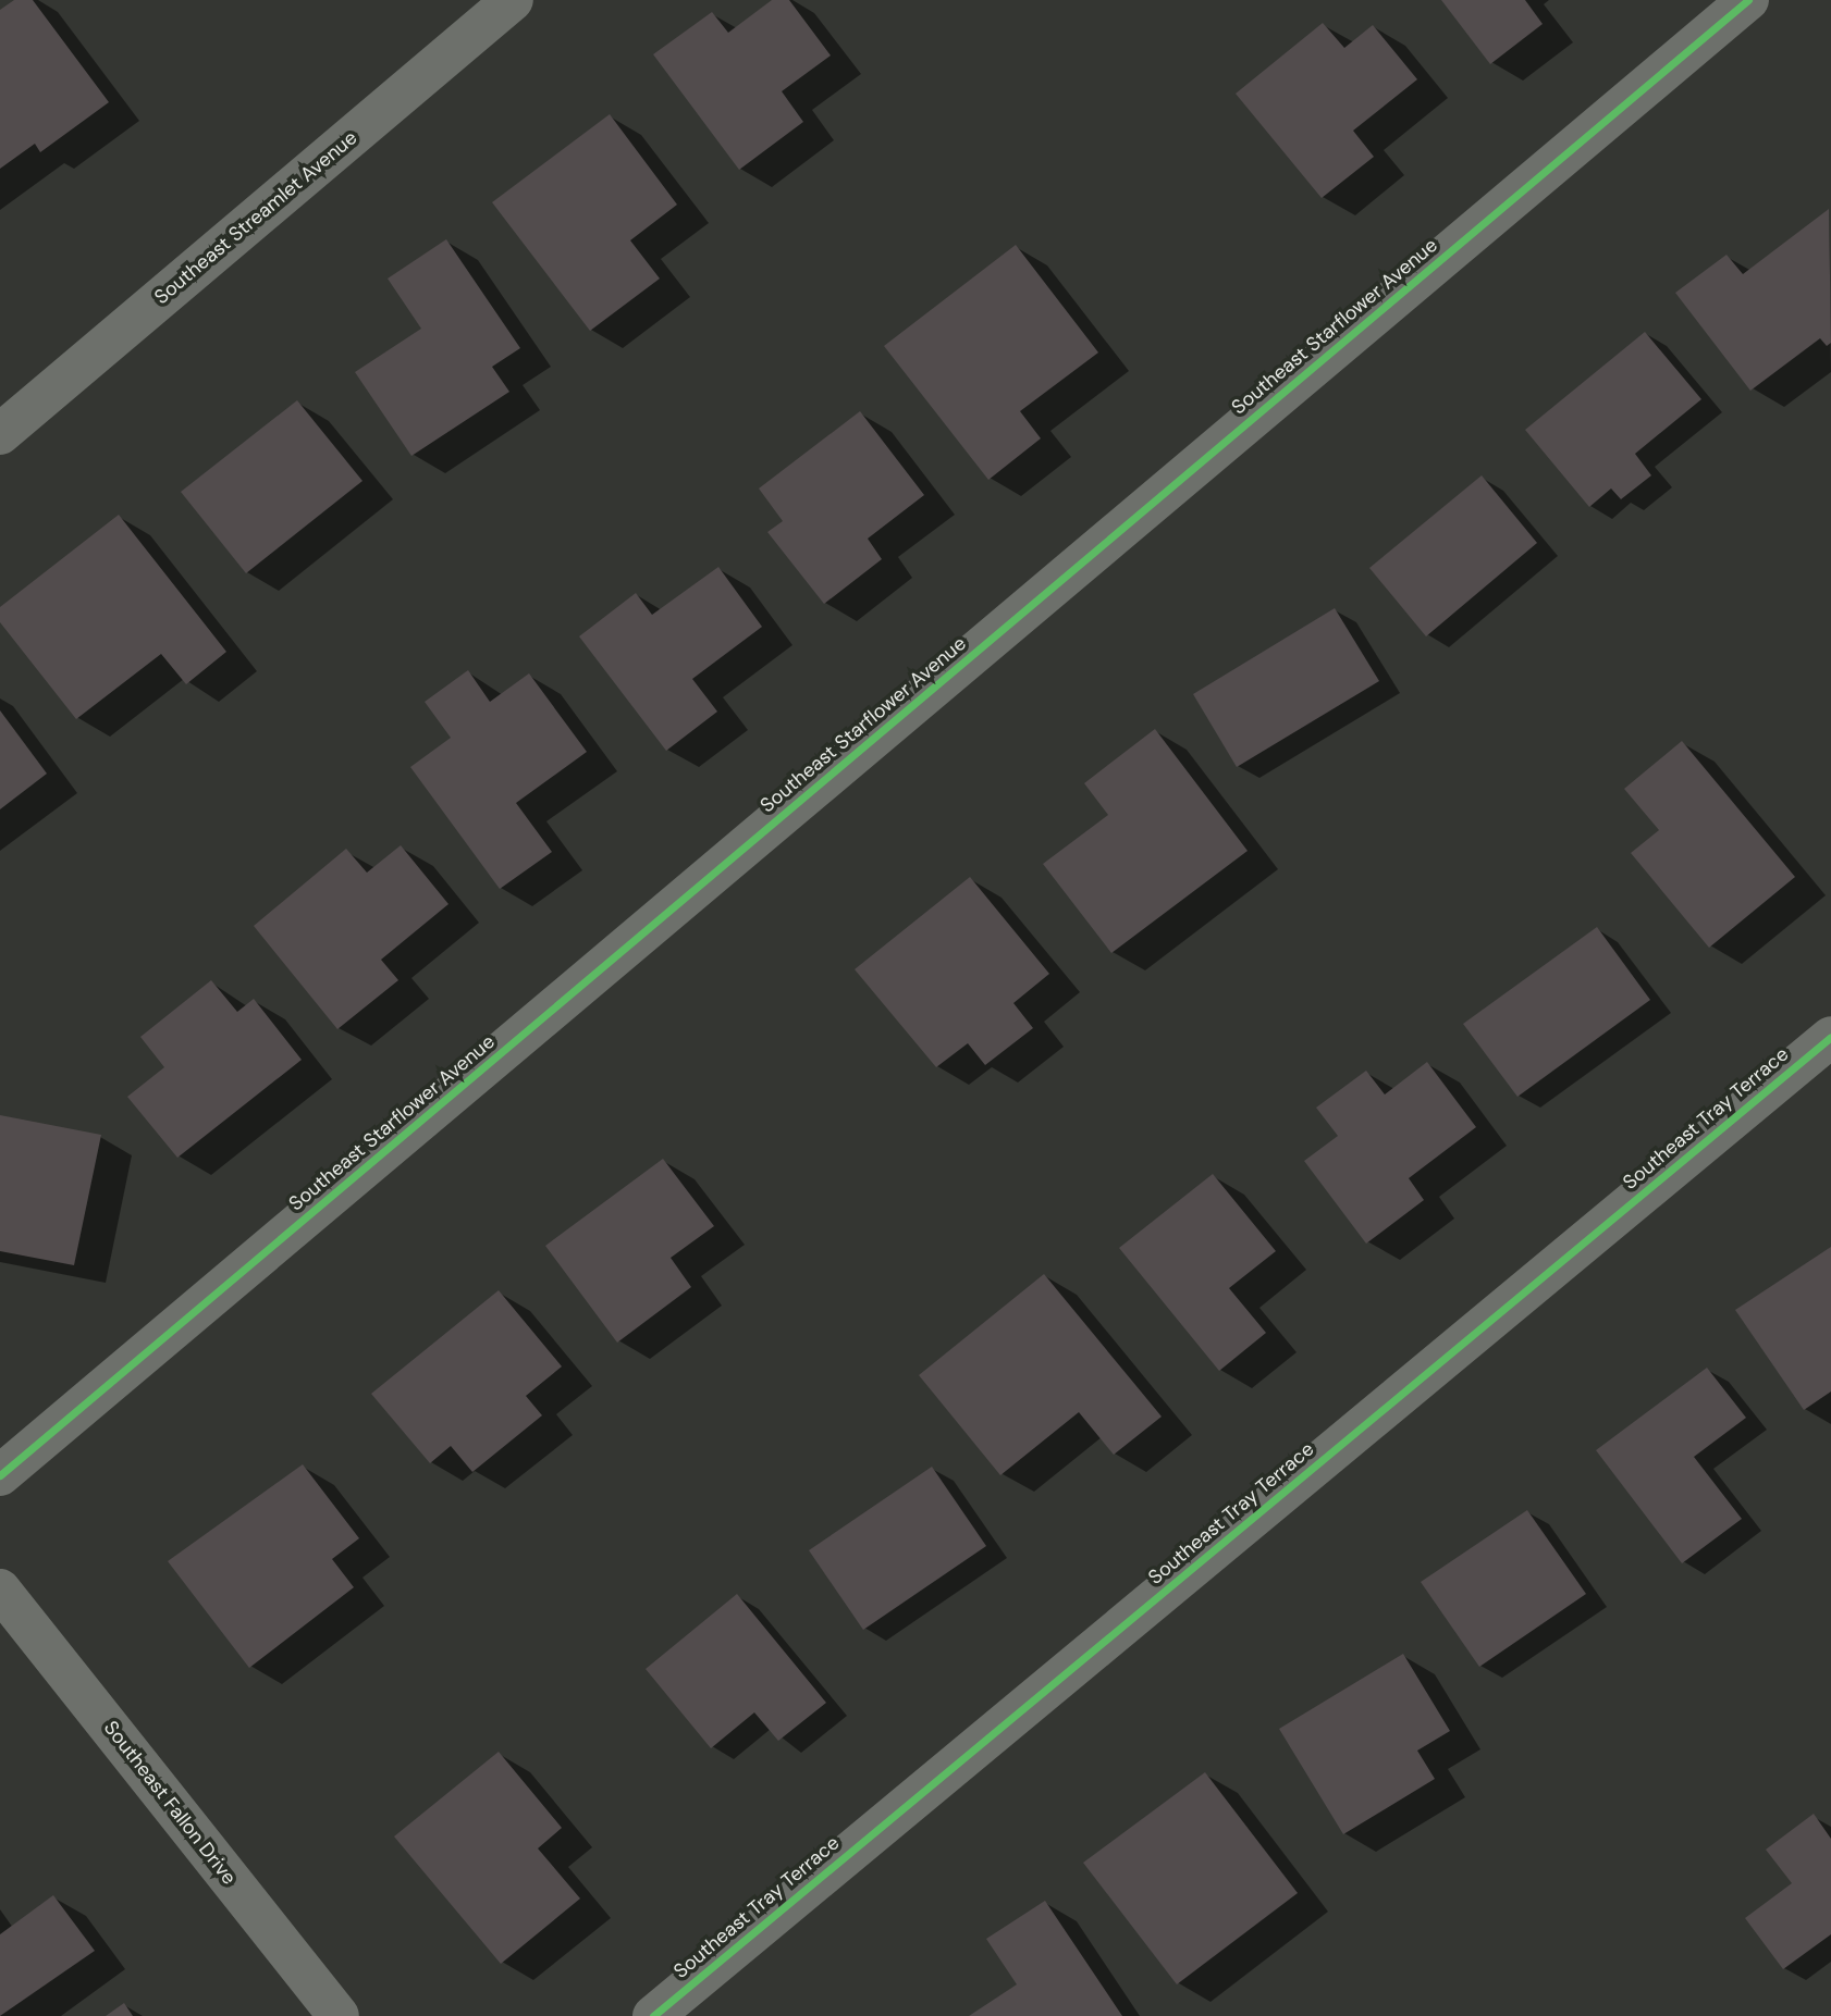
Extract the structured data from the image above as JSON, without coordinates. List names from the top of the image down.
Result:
{
  "streets": {
    "street": [
      "Southeast Streamlet Avenue",
      "Southeast Starflower Avenue",
      "Southeast Tray Terrace",
      "Southeast Fallon Drive"
    ]
  }
}
